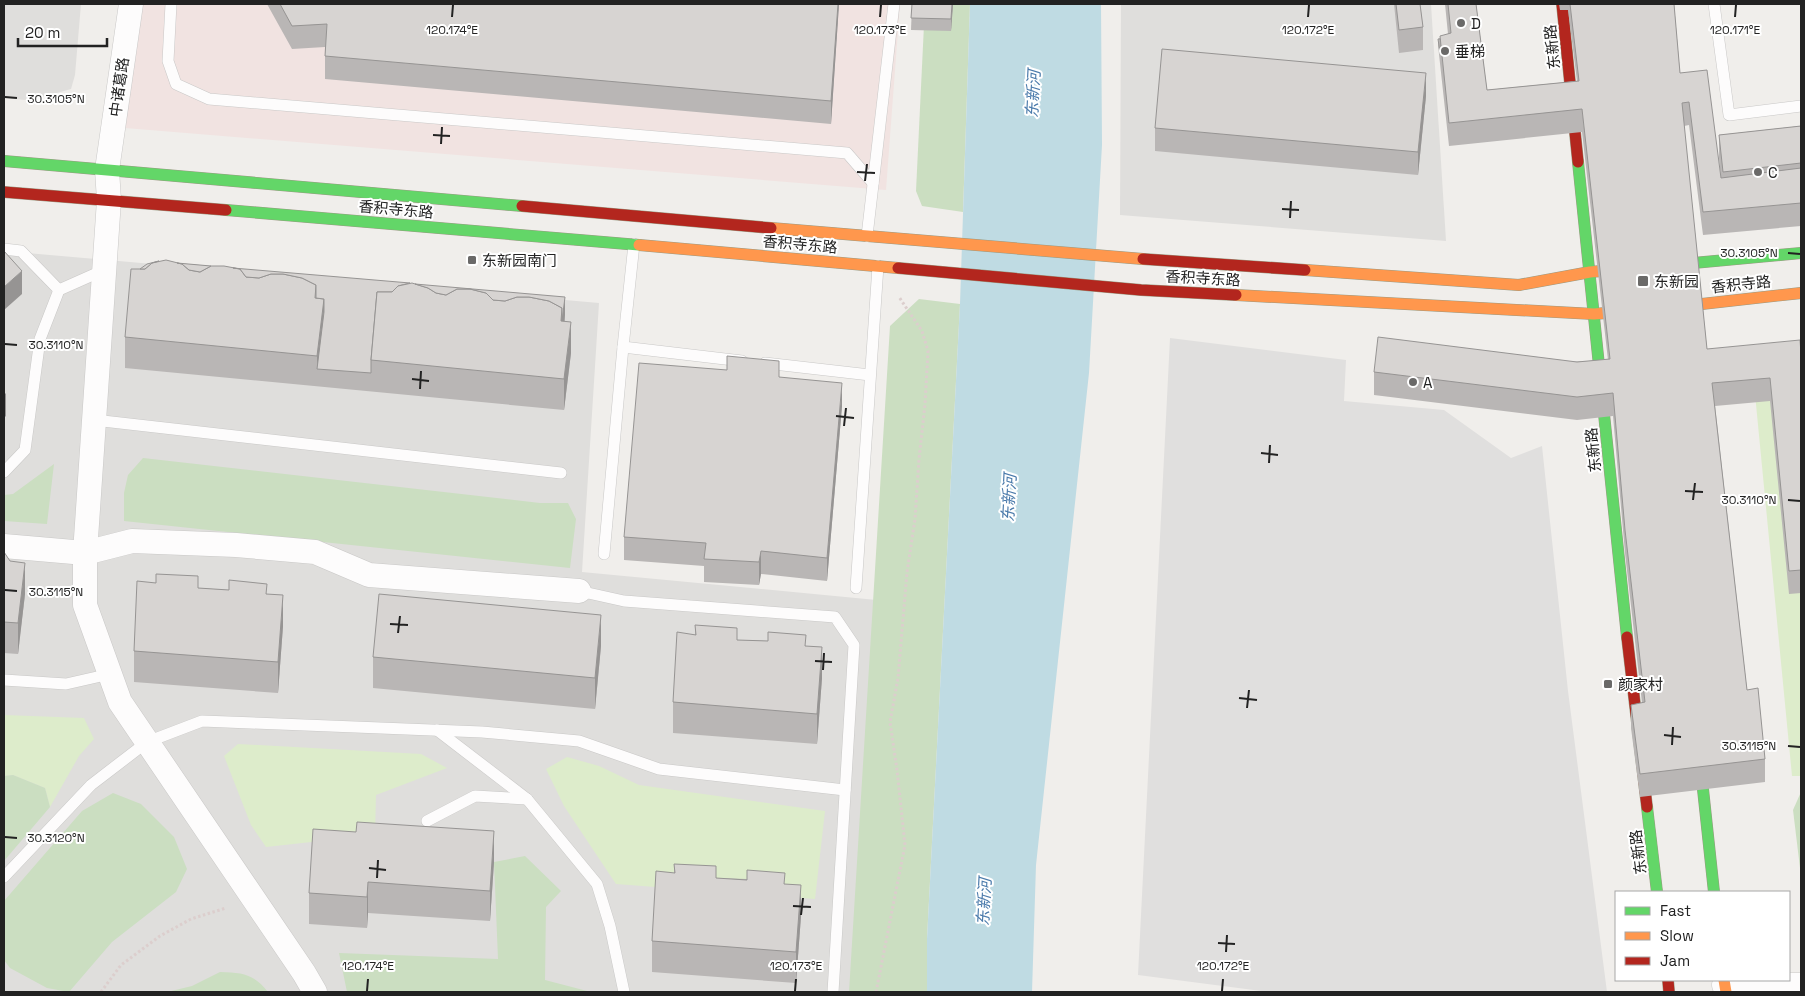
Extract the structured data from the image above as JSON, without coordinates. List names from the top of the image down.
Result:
{
  "streets": {
    "main road": ["东新路", "香积寺东路", "香积寺路"],
    "street": ["中诸葛路"]
  },
  "crossings": [
    ["东新路", "香积寺东路"],
    ["中诸葛路", "香积寺东路"]
  ],
  "water": ["东新河"],
  "places": {
    "other": [
      "D",
      "垂梯",
      "C",
      "A"
    ],
    "transit": ["东新园南门", "东新园", "颜家村"]
  },
  "legend": ["Fast", "Slow", "Jam"],
  "scale_bar": "20 m",
  "coordinates": [
    "120.174°E",
    "120.173°E",
    "120.172°E",
    "120.171°E",
    "30.3105°N",
    "30.3110°N",
    "30.3115°N",
    "30.3120°N"
  ]
}
